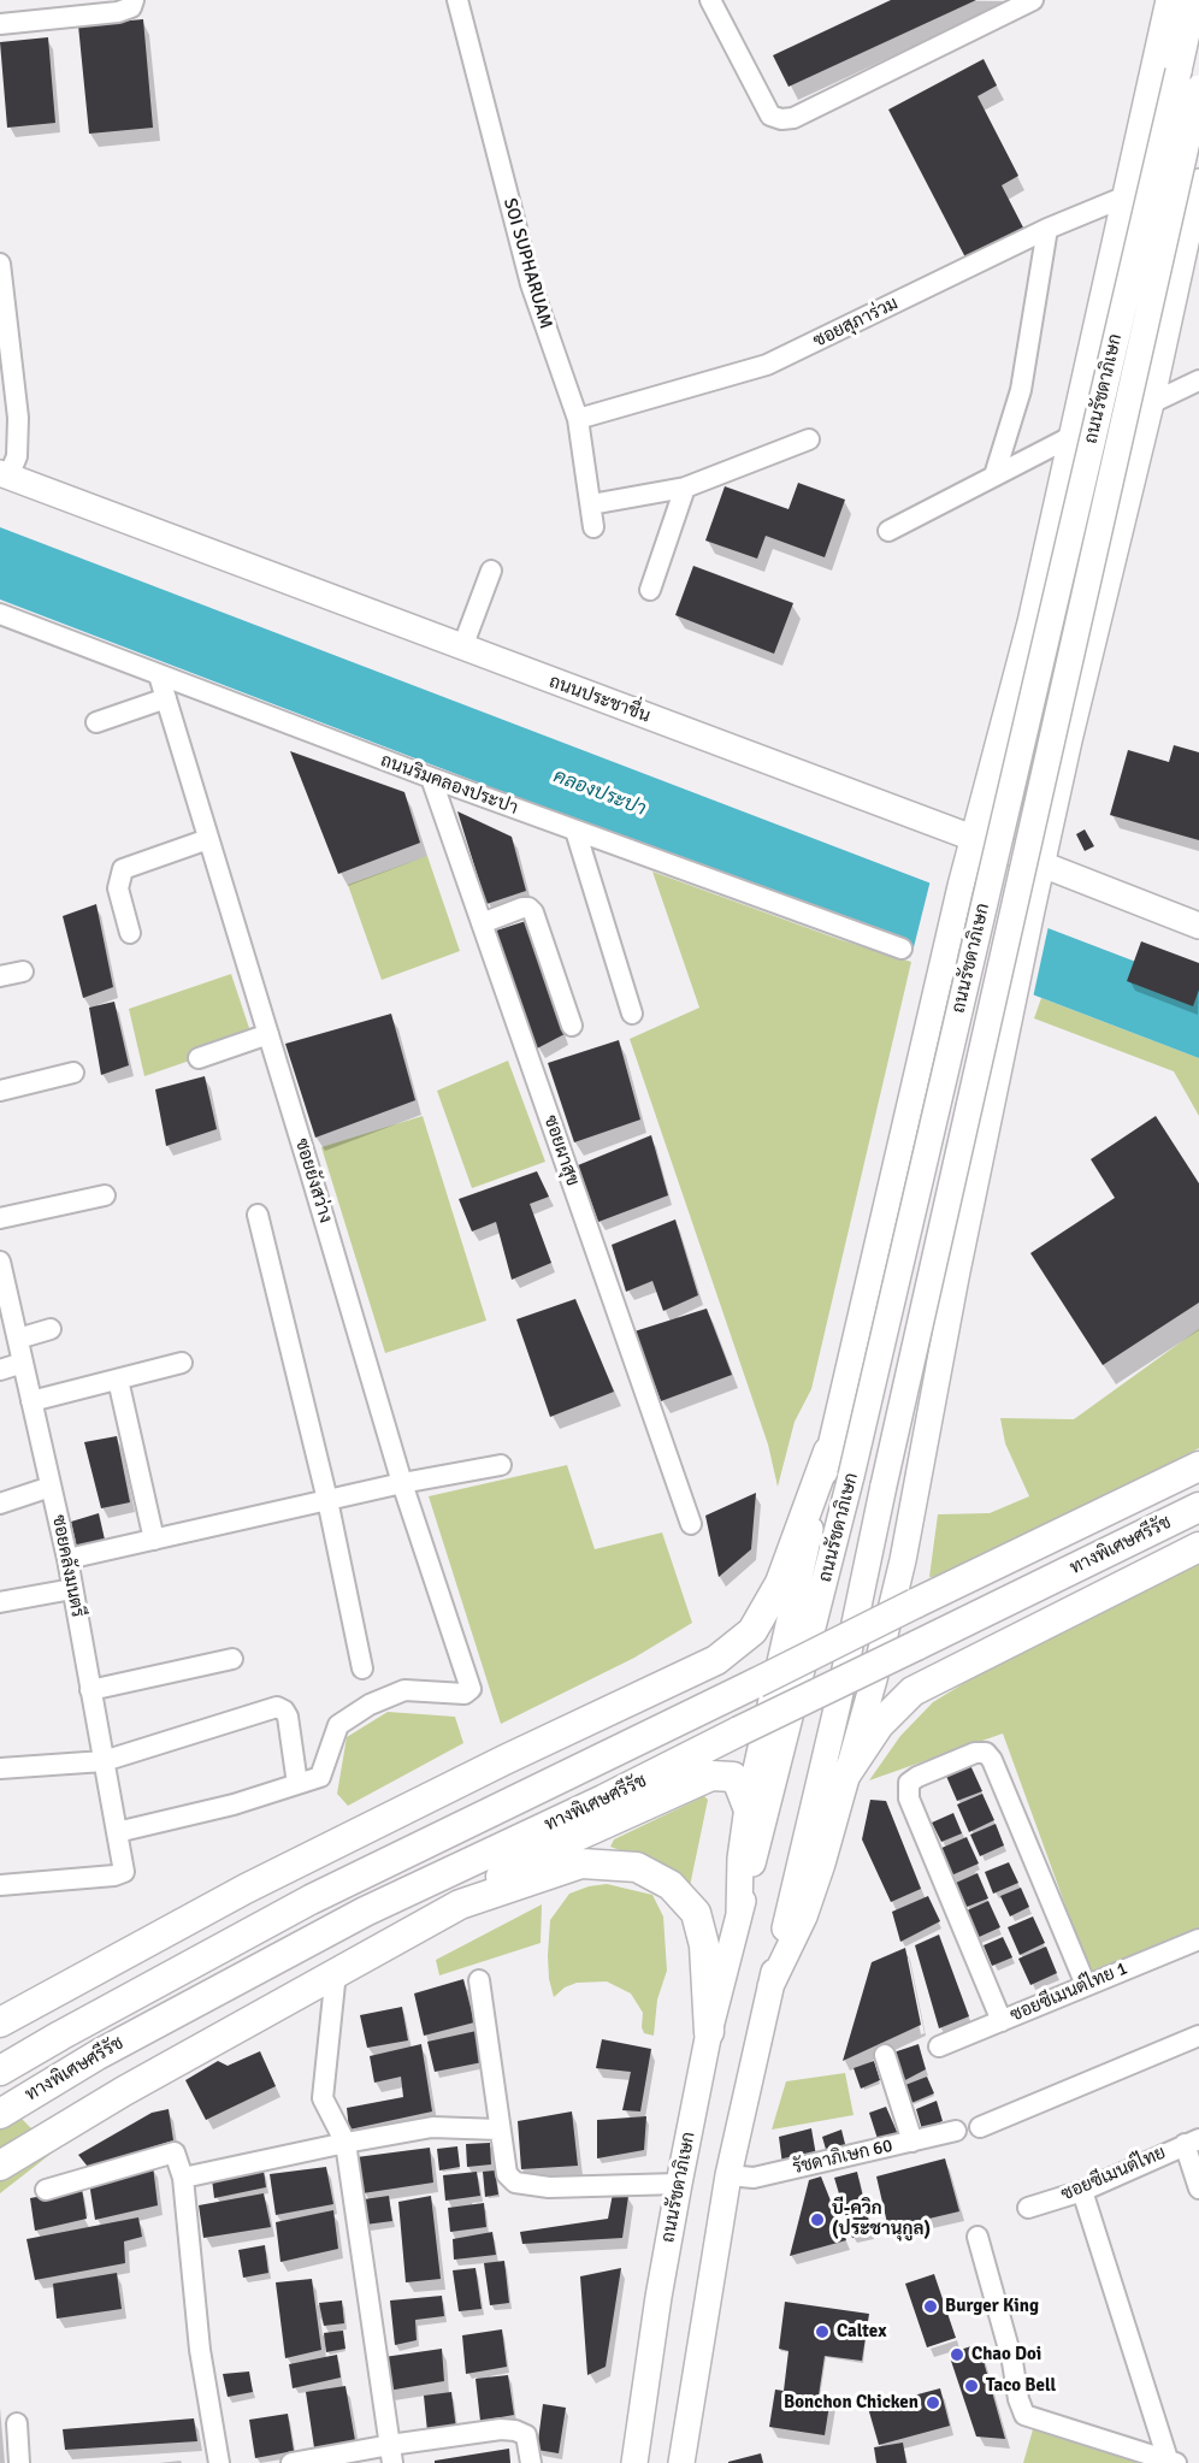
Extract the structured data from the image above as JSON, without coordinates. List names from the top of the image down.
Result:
{
  "streets": {
    "highway": ["ทางพิเศษศรีรัช"],
    "main road": ["ถนนรัชดาภิเษก", "ถนนประชาชื่น"],
    "street": [
      "SOI SUPHARUAM",
      "ซอยสุภาร่วม",
      "ถนนริมคลองประปา",
      "ซอยผาสุข",
      "ซอยยังสว่าง",
      "ซอยคลังมนตรี",
      "ซอยซีเมนต์ไทย 1",
      "รัชดาภิเษก 60",
      "ซอยซีเมนต์ไทย"
    ]
  },
  "crossings": [
    ["SOI SUPHARUAM", "ซอยสุภาร่วม"],
    ["ซอยสุภาร่วม", "ถนนรัชดาภิเษก"],
    ["ถนนรัชดาภิเษก", "ถนนประชาชื่น"],
    ["ถนนรัชดาภิเษก", "รัชดาภิเษก 60"],
    ["ถนนริมคลองประปา", "ซอยผาสุข"],
    ["ถนนริมคลองประปา", "ซอยยังสว่าง"]
  ],
  "water": ["คลองประปา"],
  "places": [
    "บี-ควิก (ประชานุกูล)",
    "Burger King",
    "Caltex",
    "Chao Doi",
    "Taco Bell",
    "Bonchon Chicken"
  ]
}
